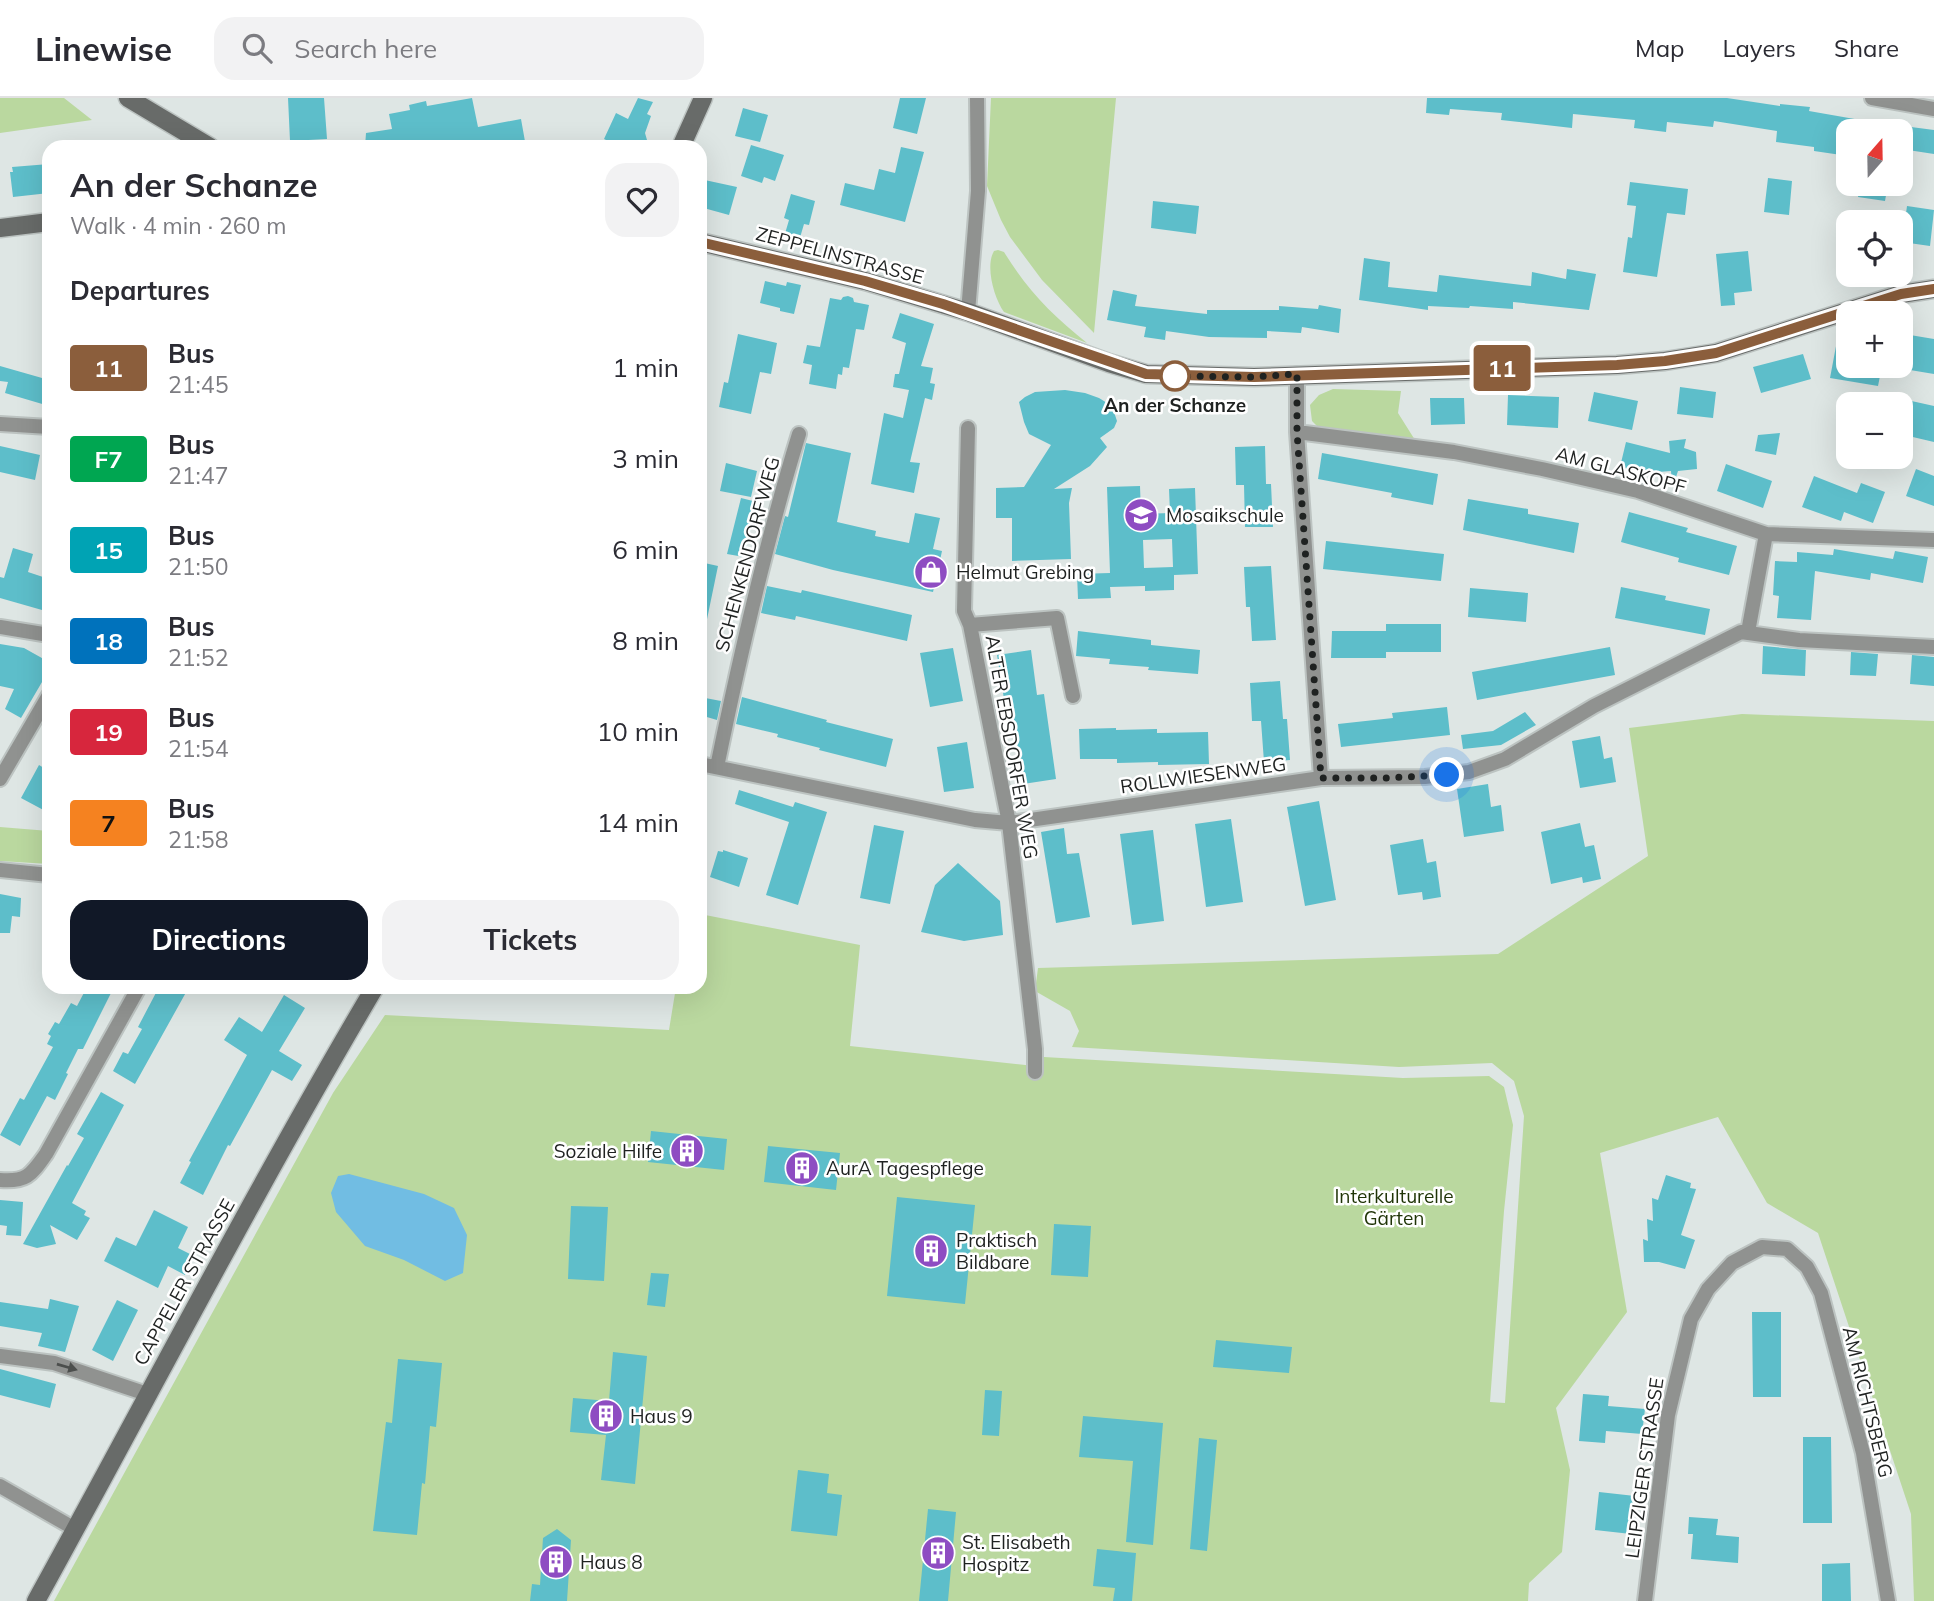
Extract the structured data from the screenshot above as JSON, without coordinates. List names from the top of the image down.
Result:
{
  "streets": {
    "main road": ["ZEPPELINSTRASSE", "CAPPELER STRASSE"],
    "street": [
      "AM GLASKOPF",
      "SCHENKENDORFWEG",
      "ALTER EBSDORFER WEG",
      "ROLLWIESENWEG",
      "AM RICHTSBERG",
      "LEIPZIGER STRASSE"
    ]
  },
  "crossings": [
    ["SCHENKENDORFWEG", "ROLLWIESENWEG"],
    ["ALTER EBSDORFER WEG", "ROLLWIESENWEG"],
    ["AM RICHTSBERG", "LEIPZIGER STRASSE"]
  ],
  "parks": ["Interkulturelle Gärten"],
  "places": {
    "other": ["An der Schanze"],
    "school or university": ["Mosaikschule"],
    "shop": ["Helmut Grebing"],
    "building": [
      "Soziale Hilfe",
      "AurA Tagespflege",
      "Praktisch Bildbare",
      "Haus 9",
      "St. Elisabeth Hospitz",
      "Haus 8"
    ]
  },
  "lines": ["bus line 11"],
  "north": "top",
  "page": {
    "header": "Linewise",
    "search": "Search here",
    "nav": ["Map", "Layers", "Share"],
    "on_map": "11",
    "map_buttons": ["+", "−"],
    "heading": [
      ["An der Schanze", "Walk · 4 min · 260 m"],
      "Departures"
    ],
    "list": [
      {
        "mark": "11",
        "name": "Bus",
        "note": "21:45",
        "value": "1 min"
      },
      {
        "mark": "F7",
        "name": "Bus",
        "note": "21:47",
        "value": "3 min"
      },
      {
        "mark": "15",
        "name": "Bus",
        "note": "21:50",
        "value": "6 min"
      },
      {
        "mark": "18",
        "name": "Bus",
        "note": "21:52",
        "value": "8 min"
      },
      {
        "mark": "19",
        "name": "Bus",
        "note": "21:54",
        "value": "10 min"
      },
      {
        "mark": "7",
        "name": "Bus",
        "note": "21:58",
        "value": "14 min"
      }
    ],
    "buttons": ["Directions", "Tickets"]
  }
}
